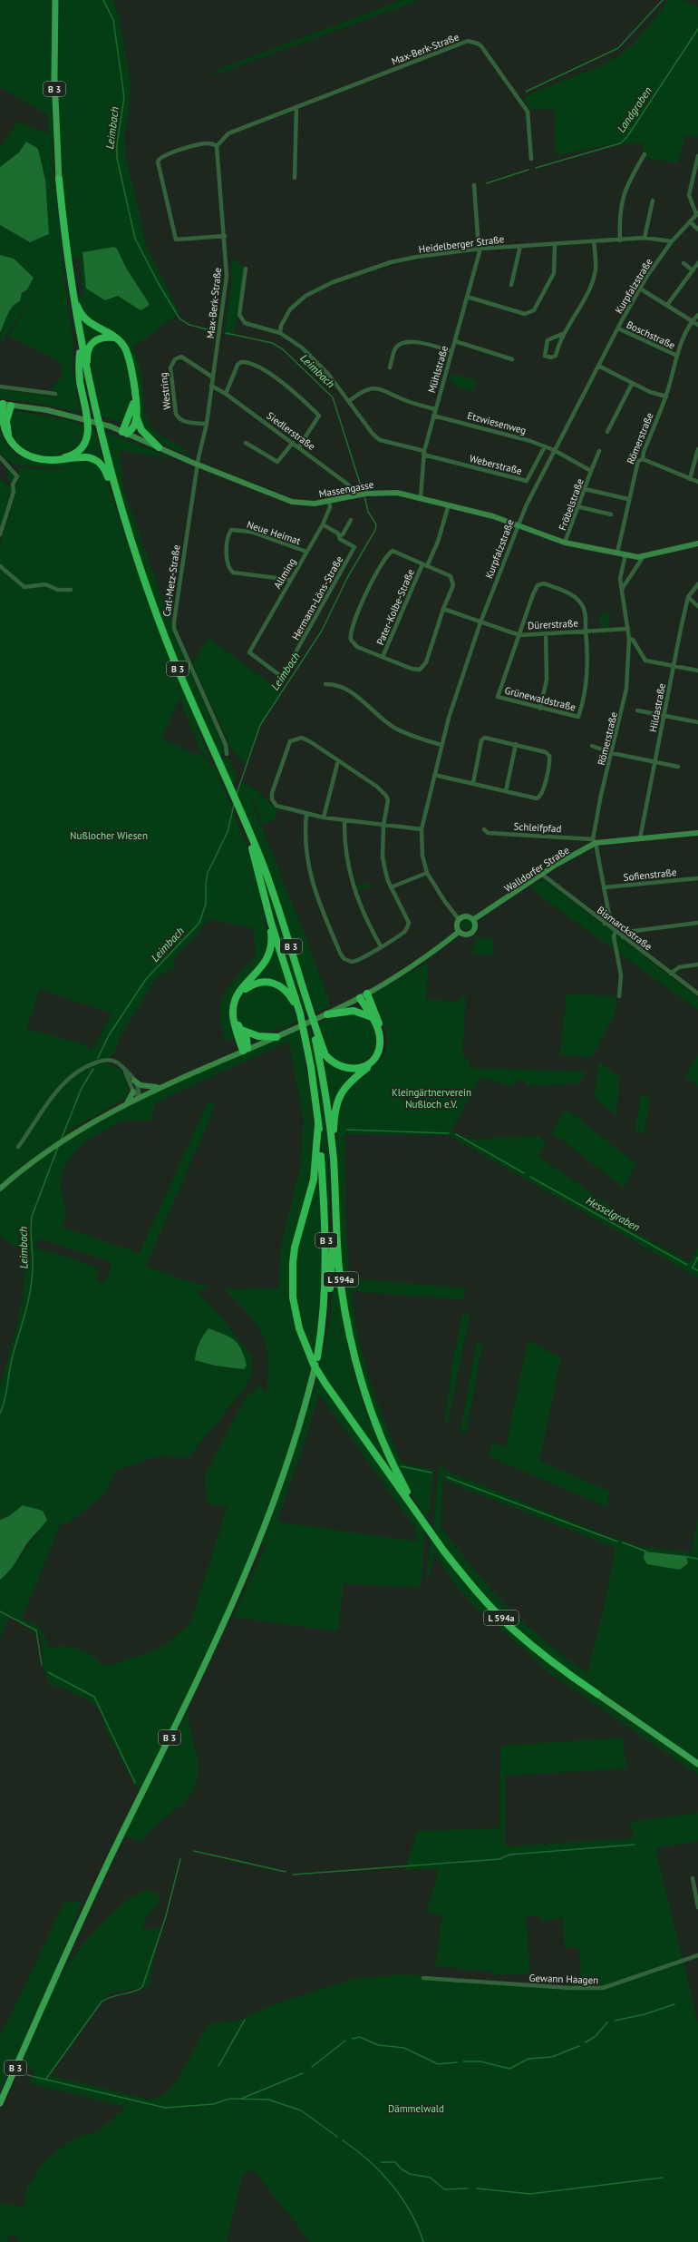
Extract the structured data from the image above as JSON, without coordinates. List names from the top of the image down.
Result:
{
  "streets": {
    "highway": ["B 3", "L 594a"],
    "street": [
      "Max-Berk-Straße",
      "Heidelberger Straße",
      "Kurpfalzstraße",
      "Boschstraße",
      "Mühlstraße",
      "Westring",
      "Etzwiesenweg",
      "Siedlerstraße",
      "Römerstraße",
      "Weberstraße",
      "Massengasse",
      "Fröbelstraße",
      "Neue Heimat",
      "Allming",
      "Carl-Metz-Straße",
      "Hermann-Löns-Straße",
      "Pater-Kolbe-Straße",
      "Dürerstraße",
      "Grünewaldstraße",
      "Hildastraße",
      "Schleifpfad",
      "Walldorfer Straße",
      "Sofienstraße",
      "Bismarckstraße",
      "Gewann Haagen"
    ]
  },
  "crossings": [
    ["Max-Berk-Straße", "Westring"],
    ["B 3", "L 594a"],
    ["Heidelberger Straße", "Kurpfalzstraße"],
    ["Heidelberger Straße", "Mühlstraße"],
    ["Heidelberger Straße", "Weberstraße"],
    ["Kurpfalzstraße", "Boschstraße"],
    ["Kurpfalzstraße", "Etzwiesenweg"],
    ["Kurpfalzstraße", "Massengasse"],
    ["Kurpfalzstraße", "Fröbelstraße"],
    ["Kurpfalzstraße", "Dürerstraße"],
    ["Kurpfalzstraße", "Walldorfer Straße"],
    ["Boschstraße", "Römerstraße"],
    ["Mühlstraße", "Etzwiesenweg"],
    ["Mühlstraße", "Weberstraße"],
    ["Mühlstraße", "Massengasse"],
    ["Etzwiesenweg", "Weberstraße"],
    ["Etzwiesenweg", "Fröbelstraße"],
    ["Siedlerstraße", "Massengasse"],
    ["Römerstraße", "Massengasse"],
    ["Römerstraße", "Dürerstraße"],
    ["Römerstraße", "Schleifpfad"],
    ["Römerstraße", "Walldorfer Straße"],
    ["Römerstraße", "Sofienstraße"],
    ["Römerstraße", "Bismarckstraße"],
    ["Massengasse", "Fröbelstraße"],
    ["Massengasse", "Allming"],
    ["Massengasse", "Carl-Metz-Straße"],
    ["Neue Heimat", "Allming"],
    ["Allming", "Hermann-Löns-Straße"],
    ["Dürerstraße", "Grünewaldstraße"],
    ["Hildastraße", "Walldorfer Straße"],
    ["Schleifpfad", "Walldorfer Straße"],
    ["Walldorfer Straße", "Bismarckstraße"]
  ],
  "water": ["Landgraben", "Leimbach", "Hesselgraben"],
  "parks": ["Nußlocher Wiesen", "Kleingärtnerverein Nußloch e.V.", "Dämmelwald"]
}
